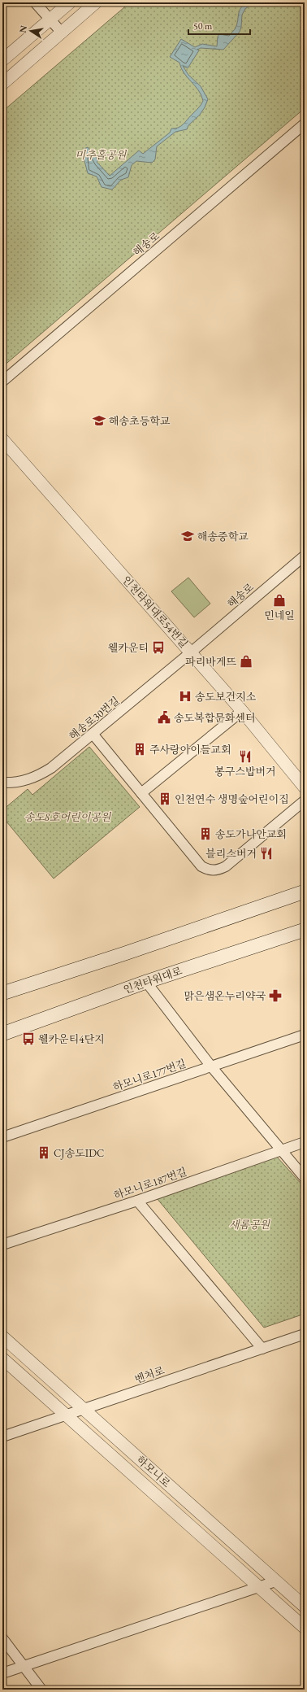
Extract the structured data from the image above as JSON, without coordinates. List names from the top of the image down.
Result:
{
  "streets": {
    "main road": ["인천타워대로"],
    "street": [
      "해송로",
      "인천타워대로54번길",
      "해송로30번길",
      "하모니로177번길",
      "하모니로187번길",
      "벤처로",
      "하모니로"
    ]
  },
  "crossings": [
    ["해송로", "인천타워대로54번길"],
    ["해송로", "해송로30번길"],
    ["인천타워대로54번길", "해송로30번길"],
    ["벤처로", "하모니로"]
  ],
  "parks": ["미추홀공원", "송도8호어린이공원", "새롬공원"],
  "places": {
    "school or university": ["해송초등학교", "해송중학교"],
    "shop": ["민네일", "파리바게뜨"],
    "bus stop": ["웰카운티", "웰카운티4단지"],
    "hospital": ["송도보건지소"],
    "public building": ["송도복합문화센터"],
    "building": [
      "주사랑아이들교회",
      "인천연수 생명숲어린이집",
      "송도가나안교회",
      "CJ송도IDC"
    ],
    "restaurant": ["봉구스밥버거", "블리스버거"],
    "pharmacy": ["맑은샘온누리약국"]
  },
  "scale_bar": "50 m",
  "north": "left"
}
